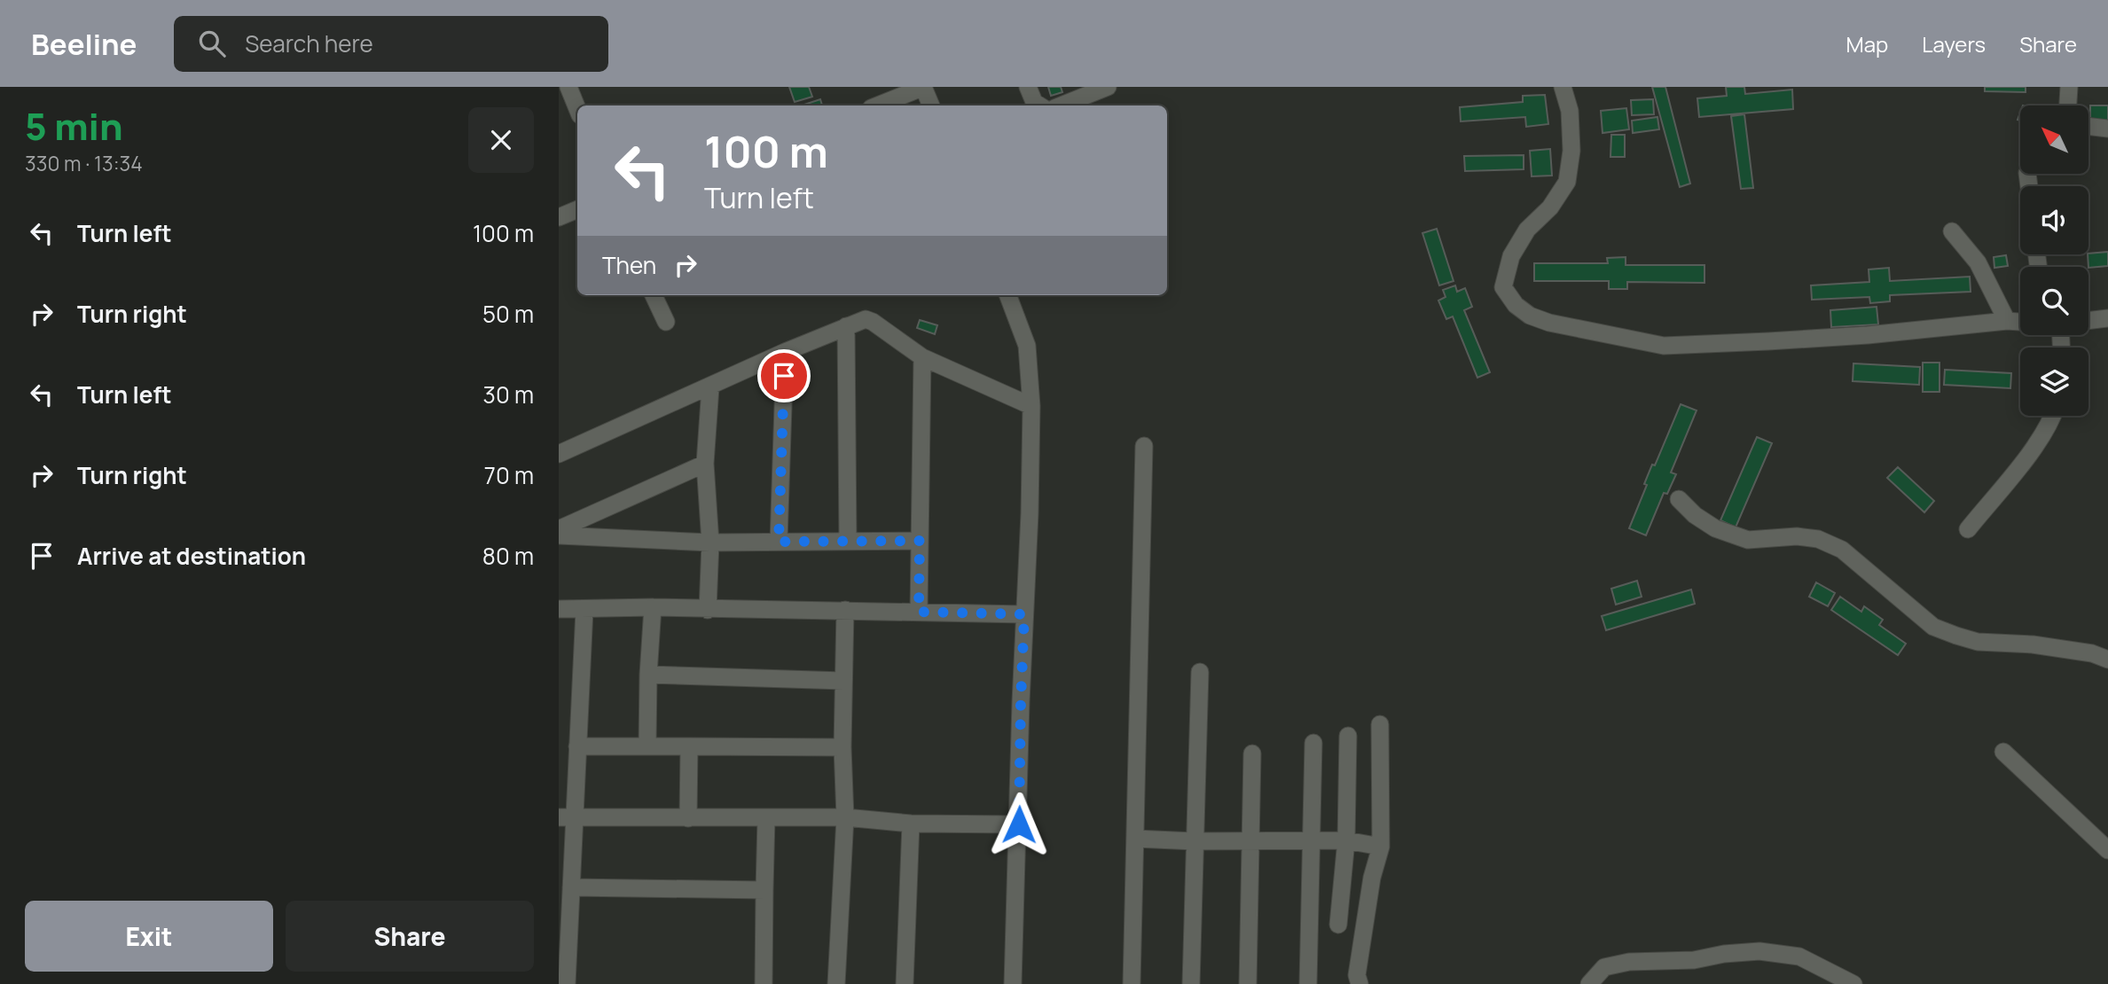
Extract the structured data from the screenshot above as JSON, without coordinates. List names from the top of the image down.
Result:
{
  "north": "top left",
  "page": {
    "header": "Beeline",
    "search": "Search here",
    "nav": ["Map", "Layers", "Share"],
    "heading": ["5 min", "330 m · 13:34"],
    "turn": ["100 m", "Turn left"],
    "list": [
      {
        "name": "Turn left",
        "value": "100 m"
      },
      {
        "name": "Turn right",
        "value": "50 m"
      },
      {
        "name": "Turn left",
        "value": "30 m"
      },
      {
        "name": "Turn right",
        "value": "70 m"
      },
      {
        "name": "Arrive at destination",
        "value": "80 m"
      }
    ],
    "then": "Then",
    "buttons": ["Exit", "Share"]
  }
}
